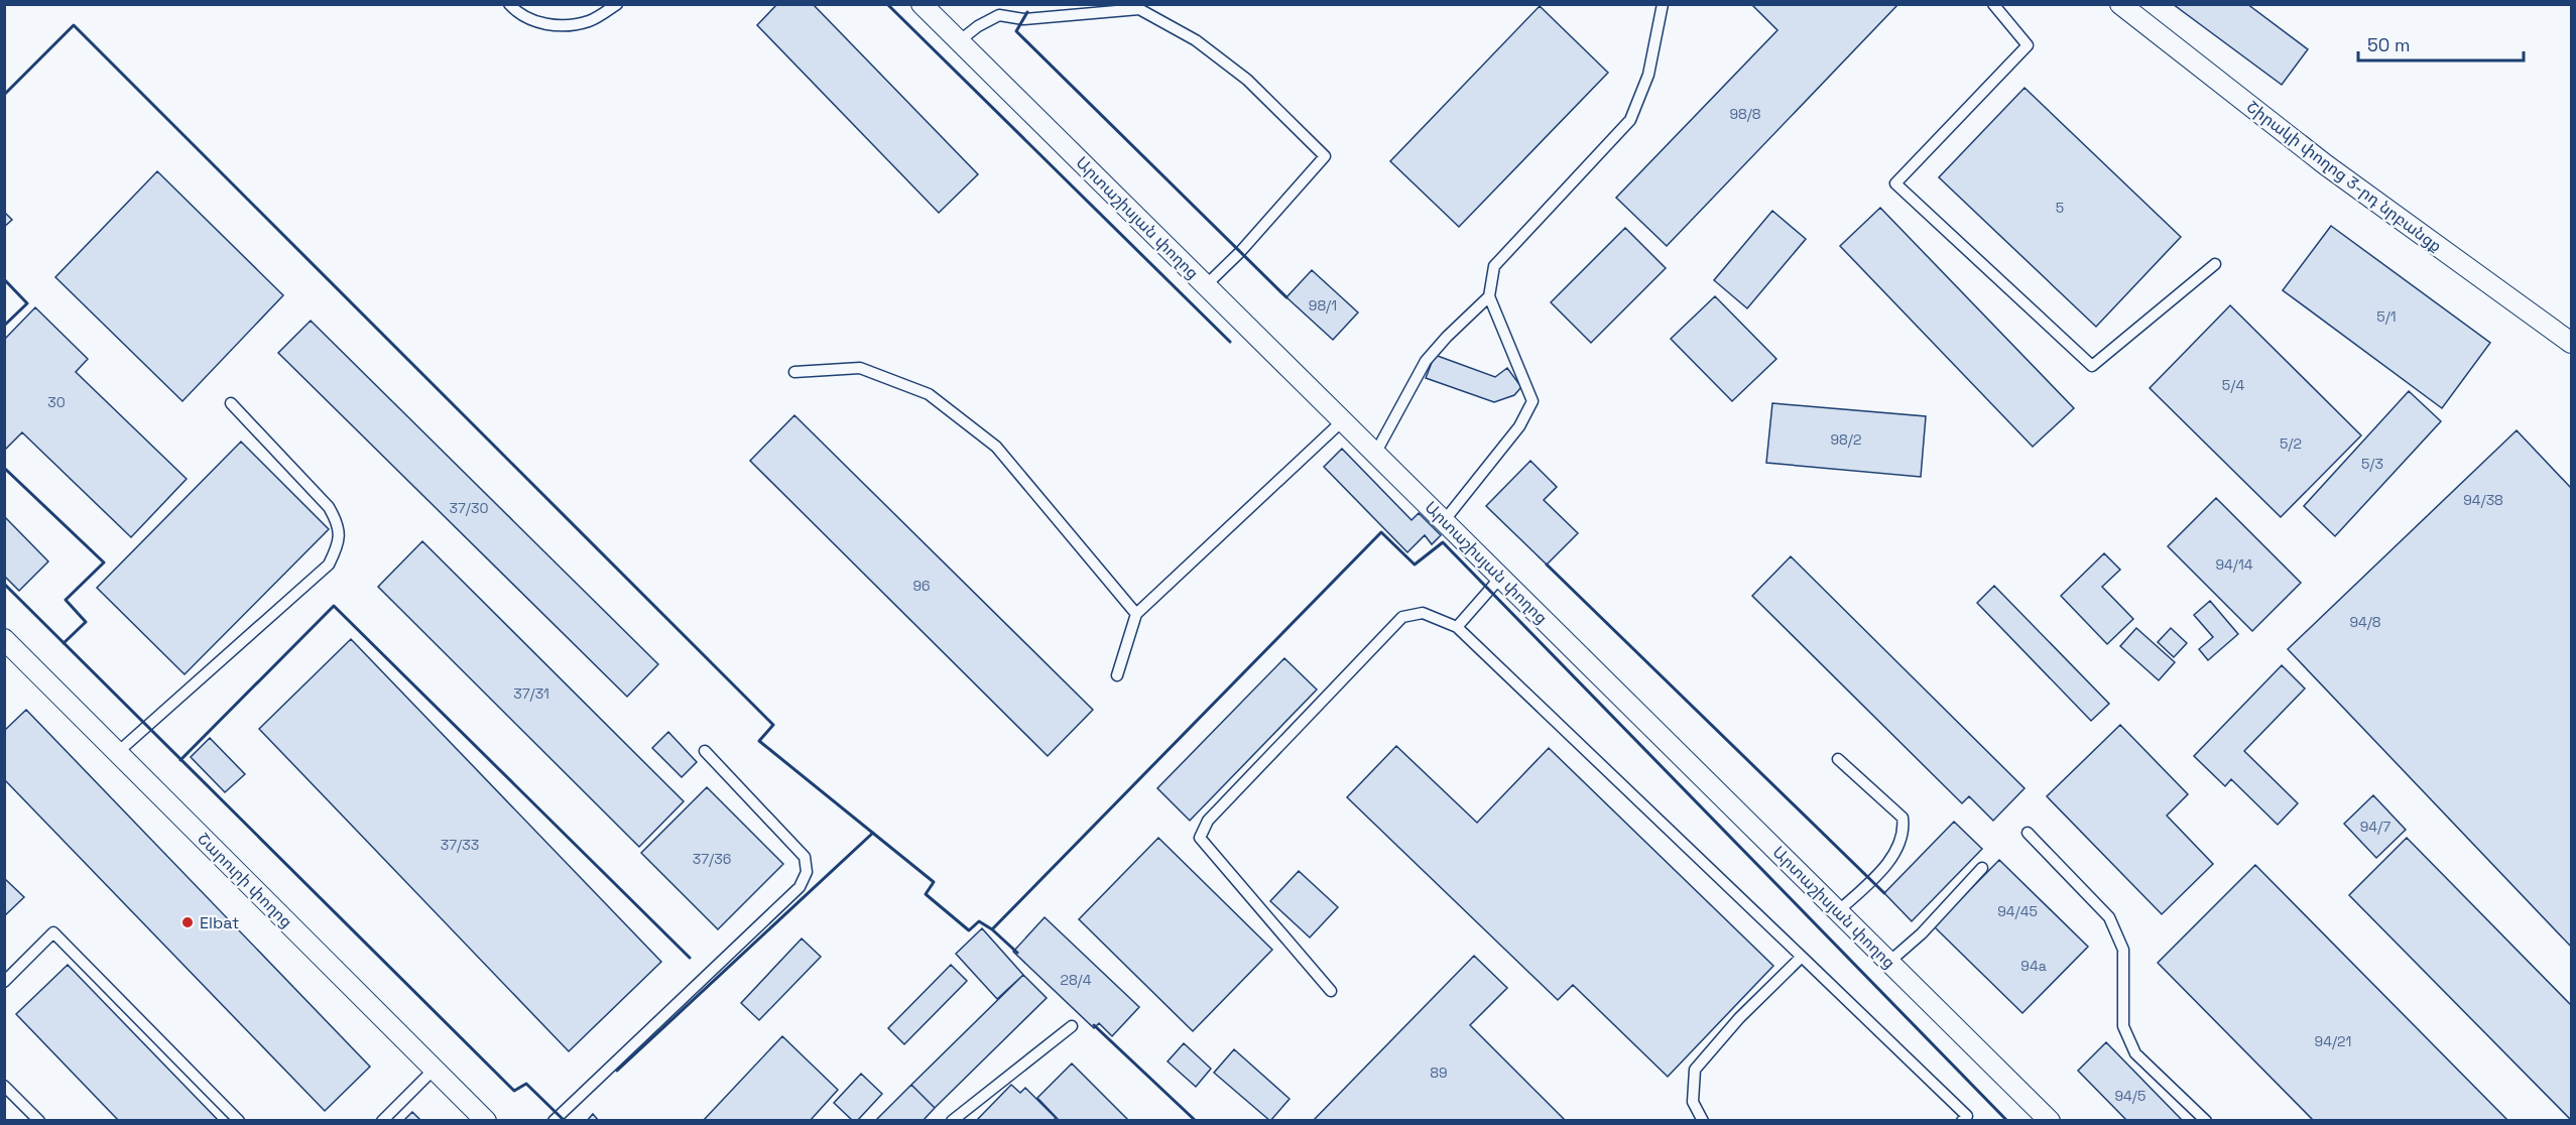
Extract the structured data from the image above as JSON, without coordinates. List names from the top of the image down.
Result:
{
  "streets": {
    "street": ["Շիրակի փողոց 3-րդ նրբանցք", "Արտաշիսյան փողոց", "Շարուրի փողոց"]
  },
  "places": ["Elbat"],
  "house_numbers": [
    "98/8",
    "5",
    "98/1",
    "5/1",
    "5/4",
    "30",
    "98/2",
    "5/2",
    "5/3",
    "94/38",
    "37/30",
    "94/14",
    "96",
    "94/8",
    "37/31",
    "94/7",
    "37/33",
    "37/36",
    "94/45",
    "94a",
    "28/4",
    "94/21",
    "89",
    "94/5"
  ],
  "scale_bar": "50 m"
}
